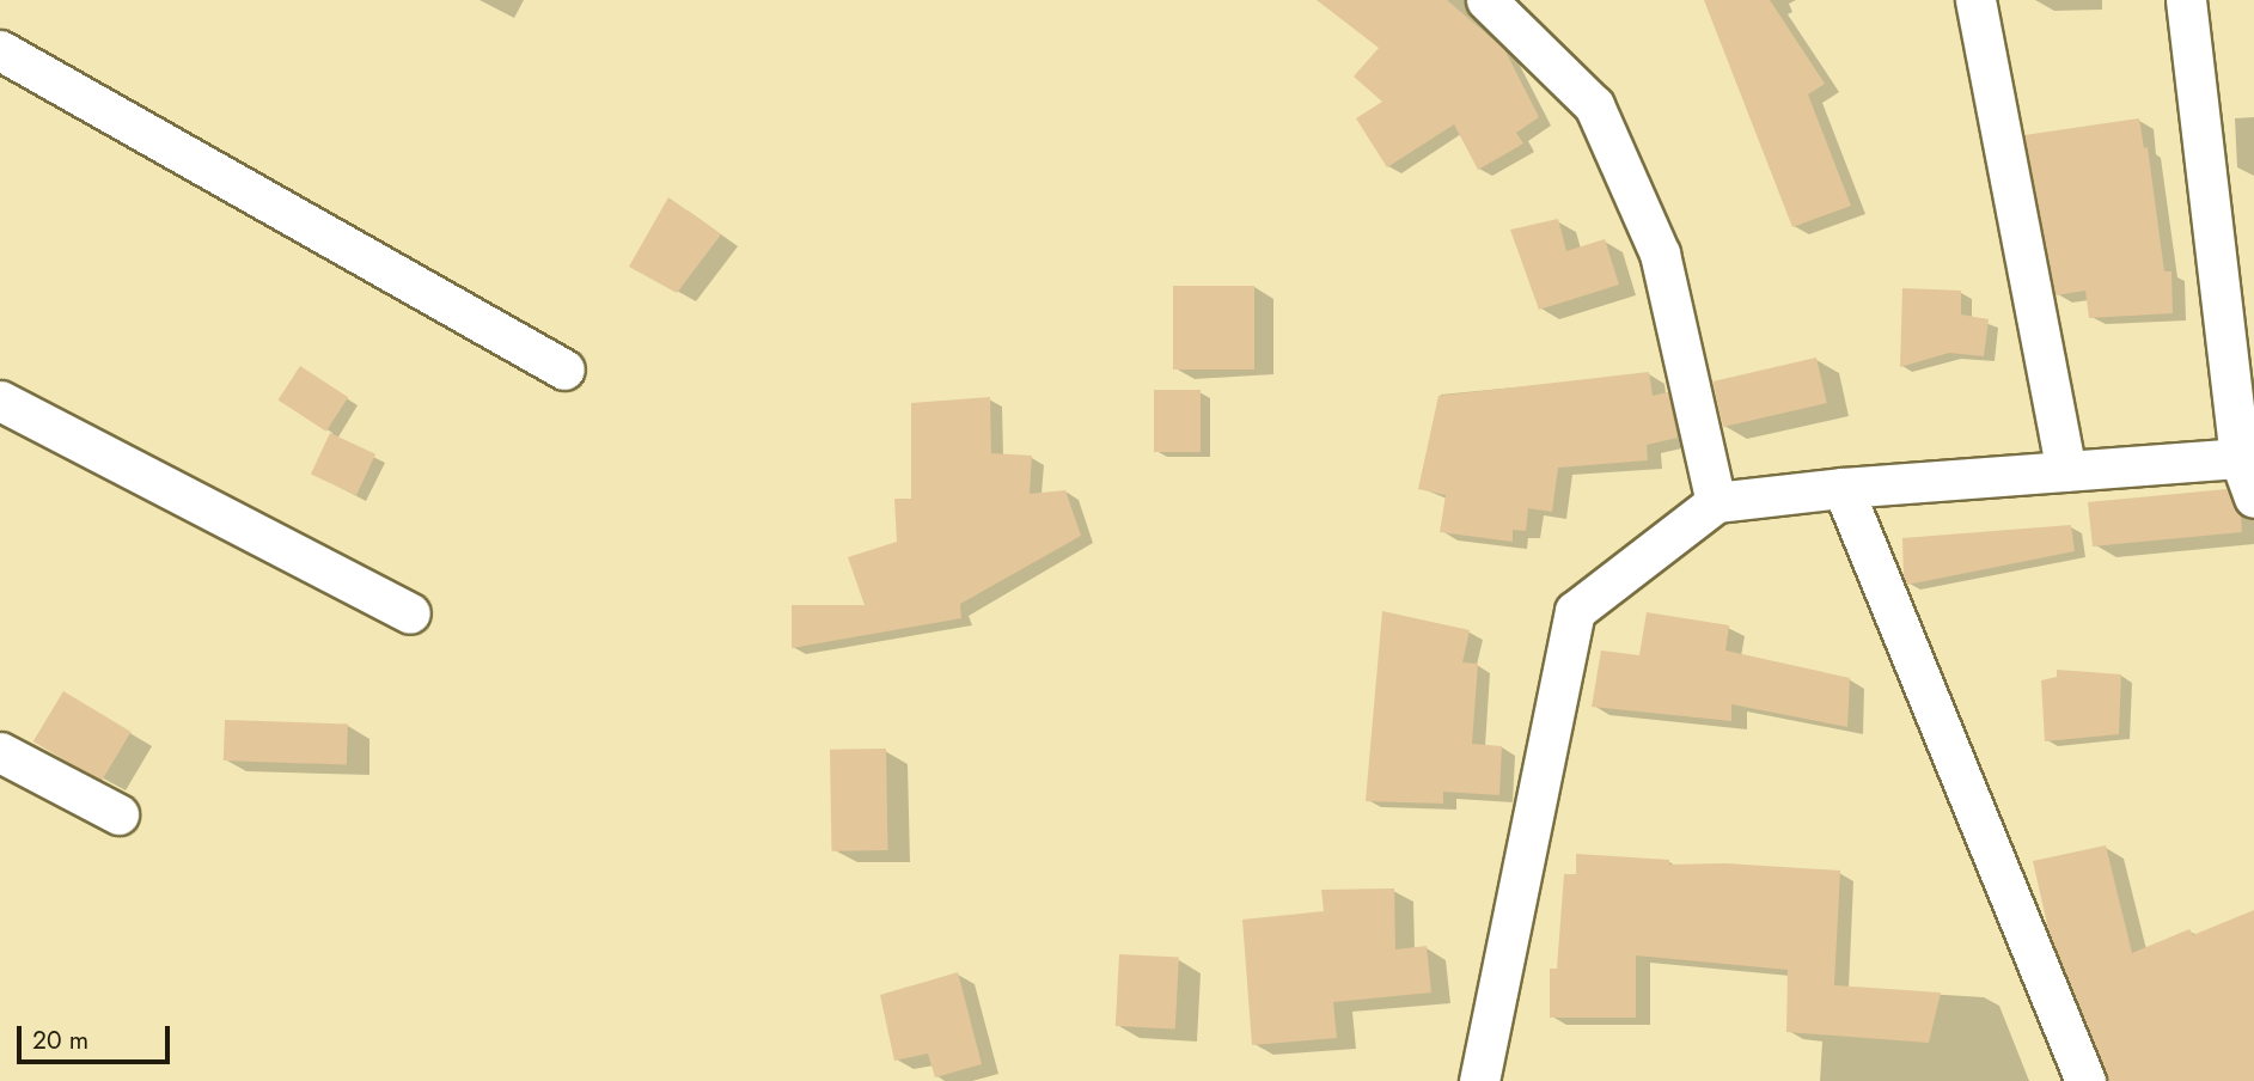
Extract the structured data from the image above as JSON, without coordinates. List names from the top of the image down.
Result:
{
  "scale_bar": "20 m"
}
